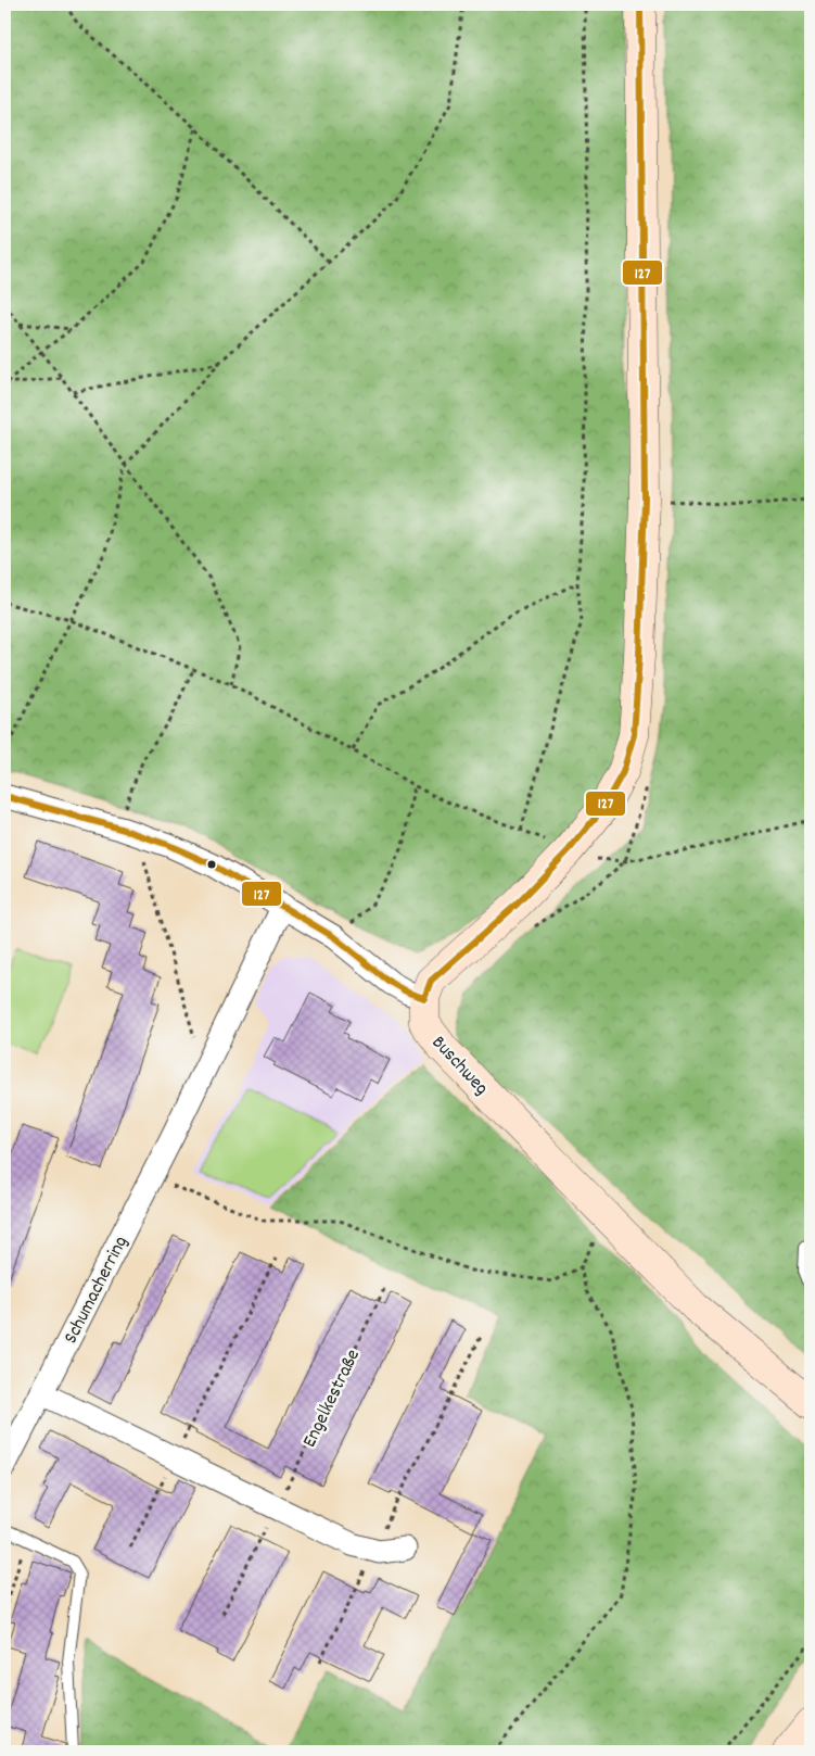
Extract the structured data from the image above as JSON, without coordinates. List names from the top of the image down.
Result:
{
  "streets": {
    "street": ["Buschweg", "Schumacherring"],
    "path": ["Engelkestraße"]
  },
  "lines": ["transit line 127"]
}
